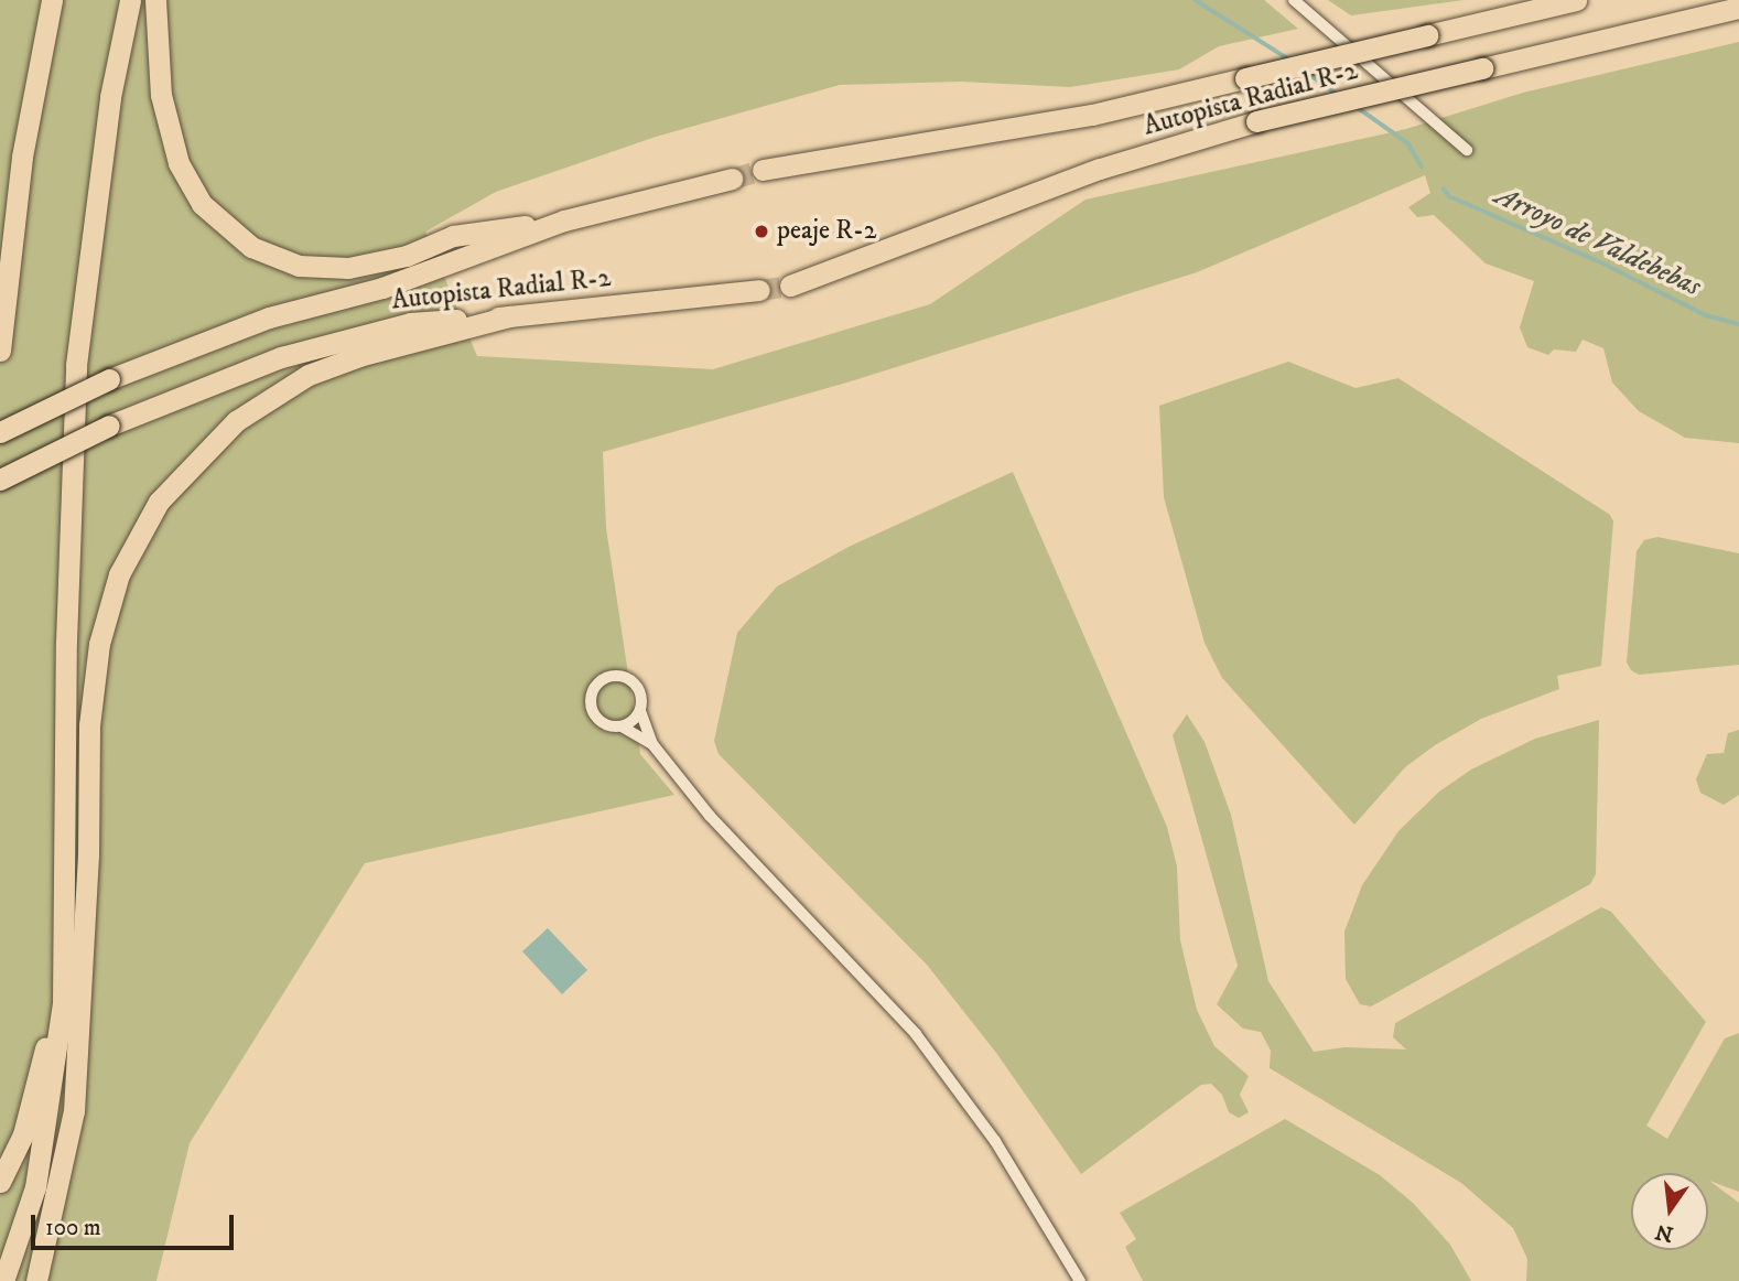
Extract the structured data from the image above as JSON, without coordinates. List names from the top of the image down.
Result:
{
  "streets": {
    "highway": ["Autopista Radial R-2"]
  },
  "water": ["Arroyo de Valdebebas"],
  "places": ["peaje R-2"],
  "scale_bar": "100 m",
  "north": "bottom"
}
